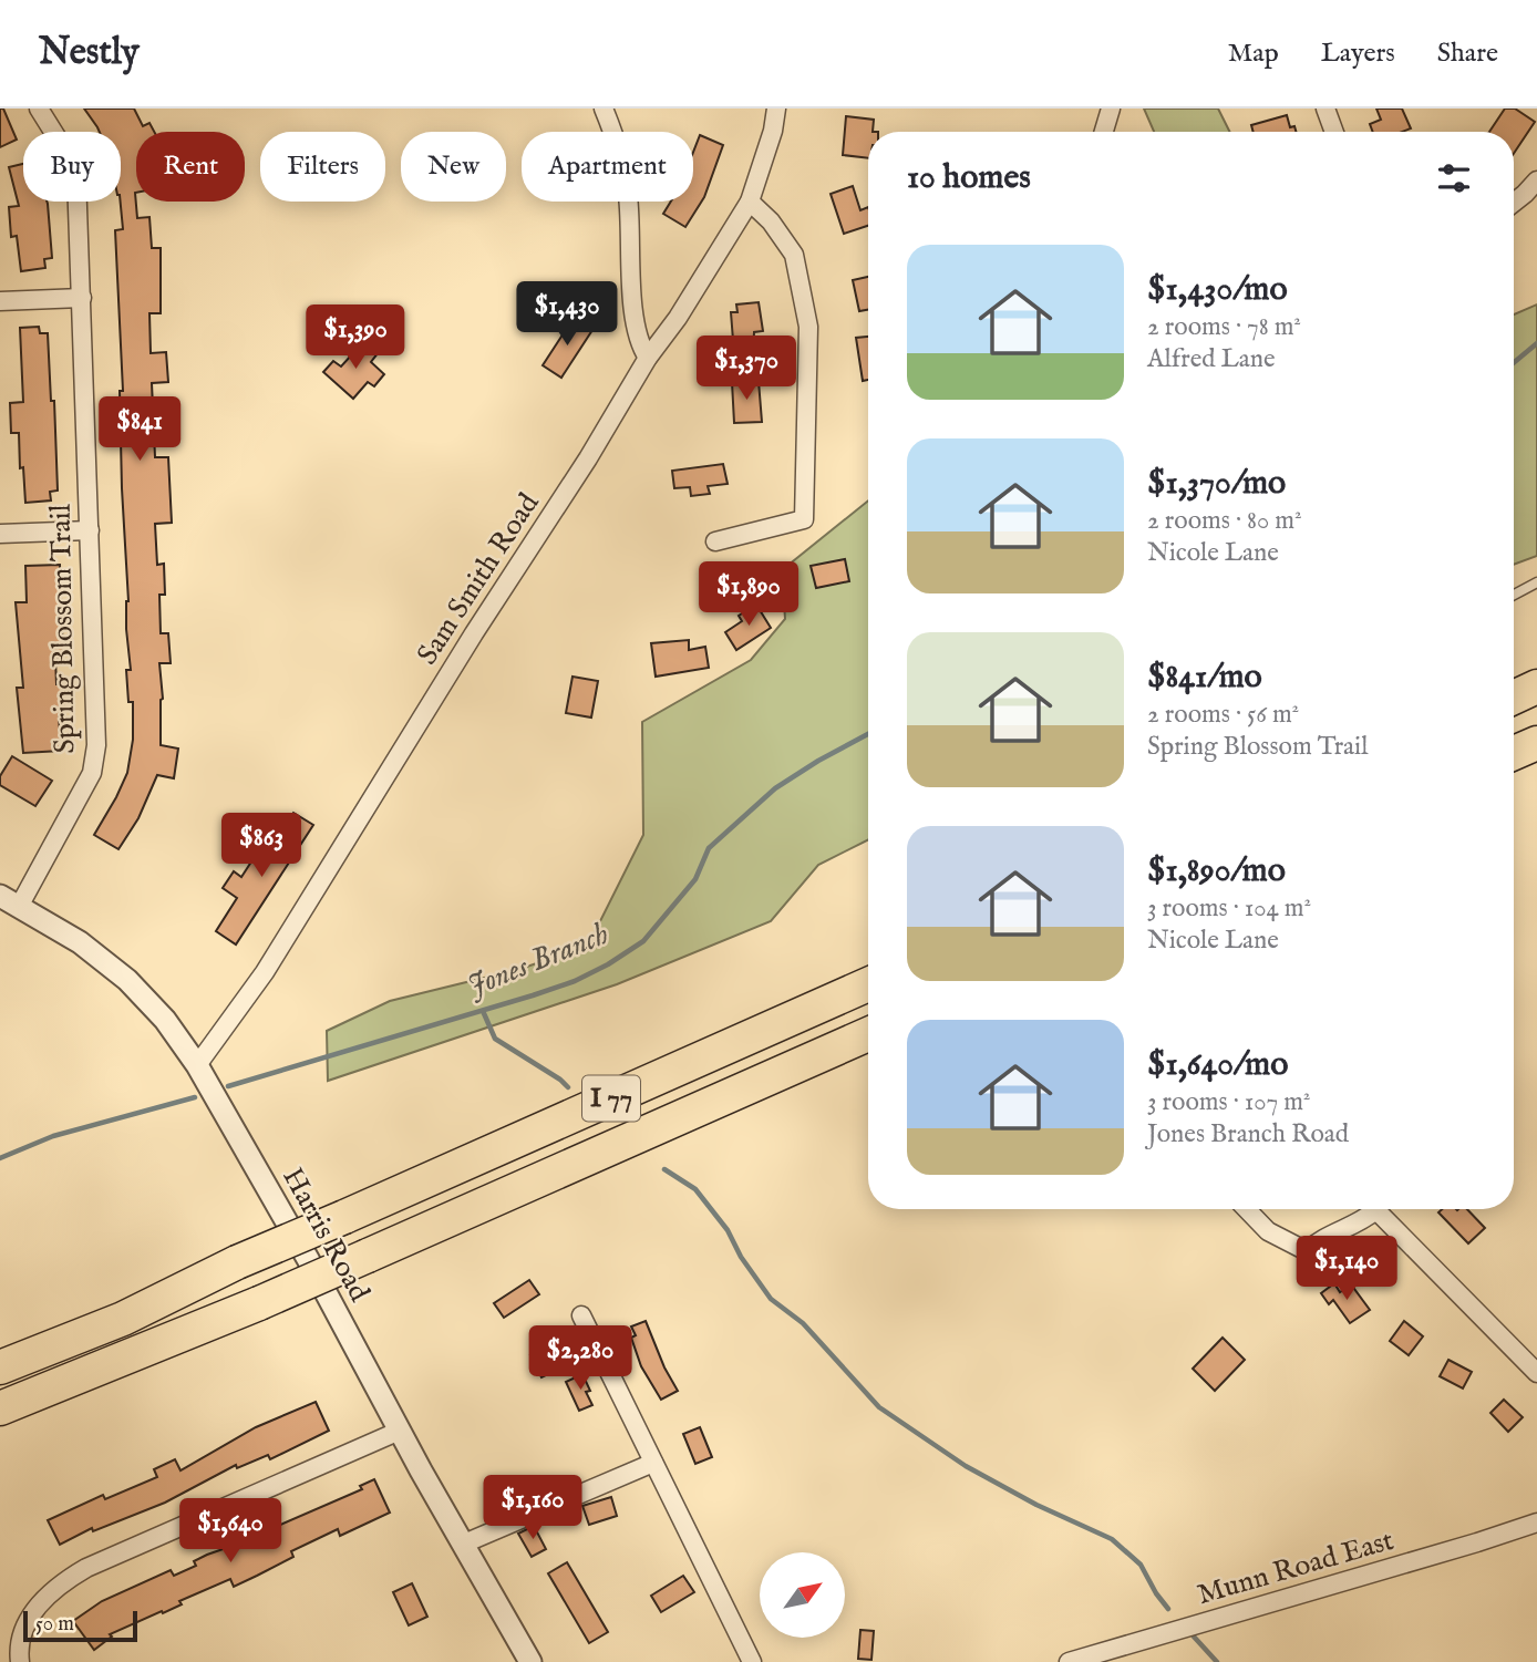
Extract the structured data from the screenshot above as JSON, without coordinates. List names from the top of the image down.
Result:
{
  "streets": {
    "highway": ["I 77"],
    "street": [
      "Sam Smith Road",
      "Spring Blossom Trail",
      "Harris Road",
      "Munn Road East"
    ]
  },
  "crossings": [
    ["Sam Smith Road", "Harris Road"],
    ["Spring Blossom Trail", "Harris Road"]
  ],
  "water": ["Jones Branch"],
  "scale_bar": "50 m",
  "north": "top right",
  "page": {
    "header": "Nestly",
    "nav": ["Map", "Layers", "Share"],
    "chip": [
      "Buy",
      "Rent",
      "Filters",
      "New",
      "Apartment"
    ],
    "heading": "10 homes",
    "list": [
      {
        "name": "$1,430/mo",
        "note": "2 rooms · 78 m² · Alfred Lane"
      },
      {
        "name": "$1,370/mo",
        "note": "2 rooms · 80 m² · Nicole Lane"
      },
      {
        "name": "$841/mo",
        "note": "2 rooms · 56 m² · Spring Blossom Trail"
      },
      {
        "name": "$1,890/mo",
        "note": "3 rooms · 104 m² · Nicole Lane"
      },
      {
        "name": "$1,640/mo",
        "note": "3 rooms · 107 m² · Jones Branch Road"
      }
    ],
    "price": [
      "$1,430",
      "$1,390",
      "$1,370",
      "$841",
      "$1,890",
      "$863",
      "$1,140",
      "$2,280",
      "$1,160",
      "$1,640"
    ],
    "scale": "50 m"
  }
}
